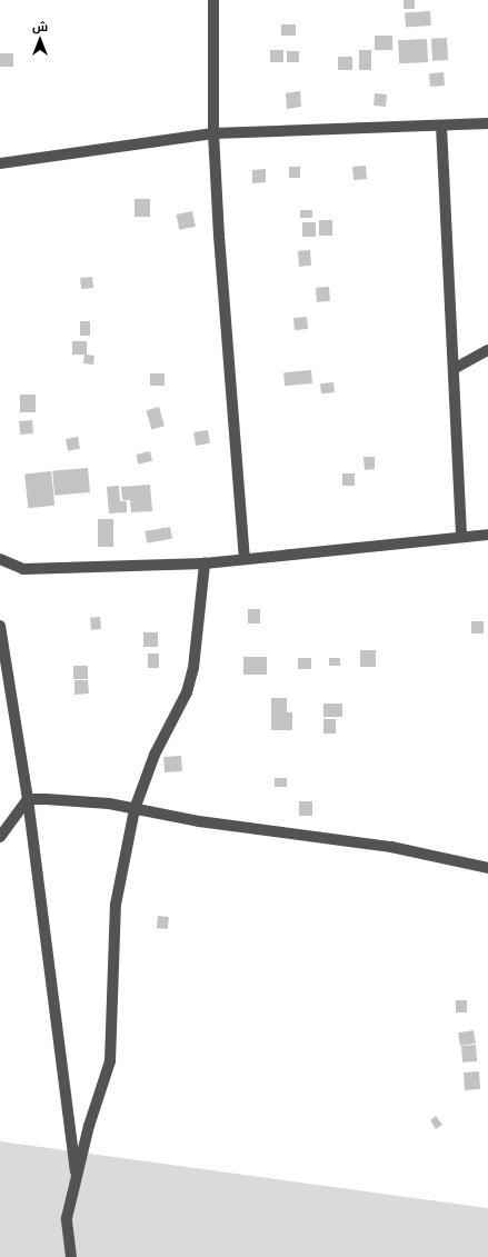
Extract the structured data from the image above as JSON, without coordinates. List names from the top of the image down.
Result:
{
  "north": "top"
}
